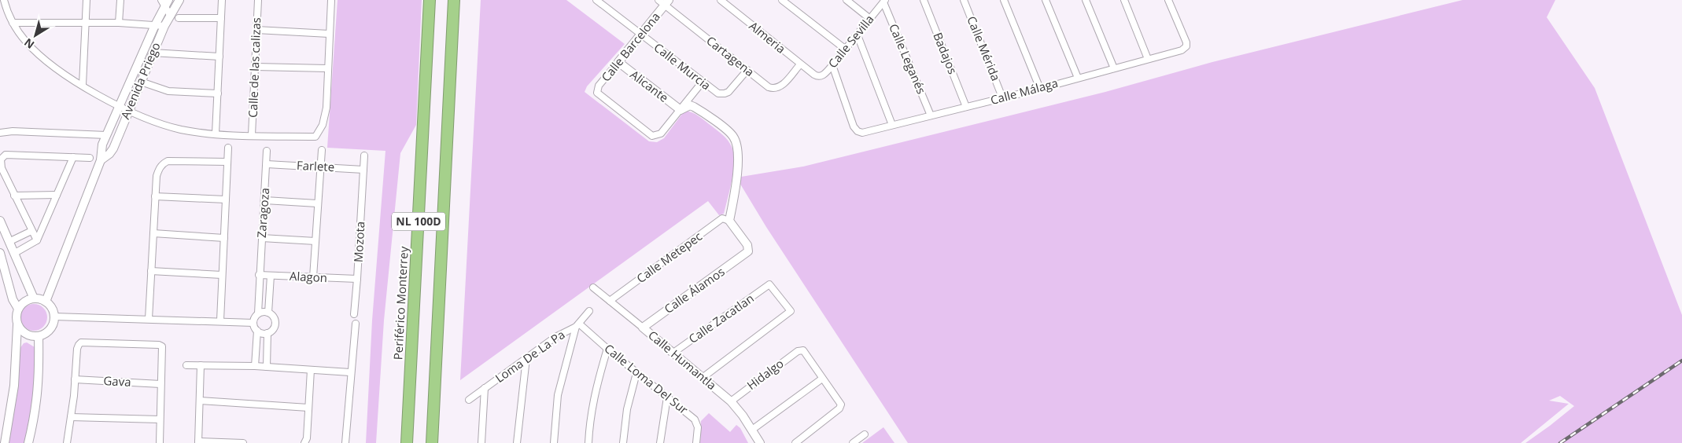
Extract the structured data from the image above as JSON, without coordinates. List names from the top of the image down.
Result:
{
  "streets": {
    "highway": ["NL 100D", "Periférico Monterrey"],
    "street": [
      "Almeria",
      "Calle Sevilla",
      "Calle Barcelona",
      "Calle Mérida",
      "Badajos",
      "Cartagena",
      "Calle Leganés",
      "Calle Murcia",
      "Calle de las calizas",
      "Avenida Priego",
      "Alicante",
      "Calle Málaga",
      "Farlete",
      "Zaragoza",
      "Mozota",
      "Calle Metepec",
      "Alagon",
      "Calle Álamos",
      "Calle Zacatlan",
      "Loma De La Pa",
      "Calle Humantla",
      "Hidalgo",
      "Calle Loma Del Sur",
      "Gava"
    ]
  },
  "crossings": [
    ["Almeria", "Calle Sevilla"],
    ["Almeria", "Cartagena"],
    ["Calle Sevilla", "Calle Leganés"],
    ["Calle Sevilla", "Calle Málaga"],
    ["Calle Barcelona", "Cartagena"],
    ["Calle Barcelona", "Calle Murcia"],
    ["Calle Barcelona", "Alicante"],
    ["Calle Mérida", "Calle Málaga"],
    ["Badajos", "Calle Málaga"],
    ["Cartagena", "Calle Murcia"],
    ["Calle Leganés", "Calle Málaga"],
    ["Farlete", "Zaragoza"],
    ["Farlete", "Mozota"],
    ["Zaragoza", "Alagon"],
    ["Mozota", "Alagon"],
    ["Calle Metepec", "Calle Álamos"],
    ["Calle Metepec", "Calle Humantla"],
    ["Calle Álamos", "Calle Humantla"],
    ["Calle Zacatlan", "Calle Humantla"],
    ["Loma De La Pa", "Calle Loma Del Sur"],
    ["Calle Humantla", "Hidalgo"]
  ],
  "north": "bottom left"
}
